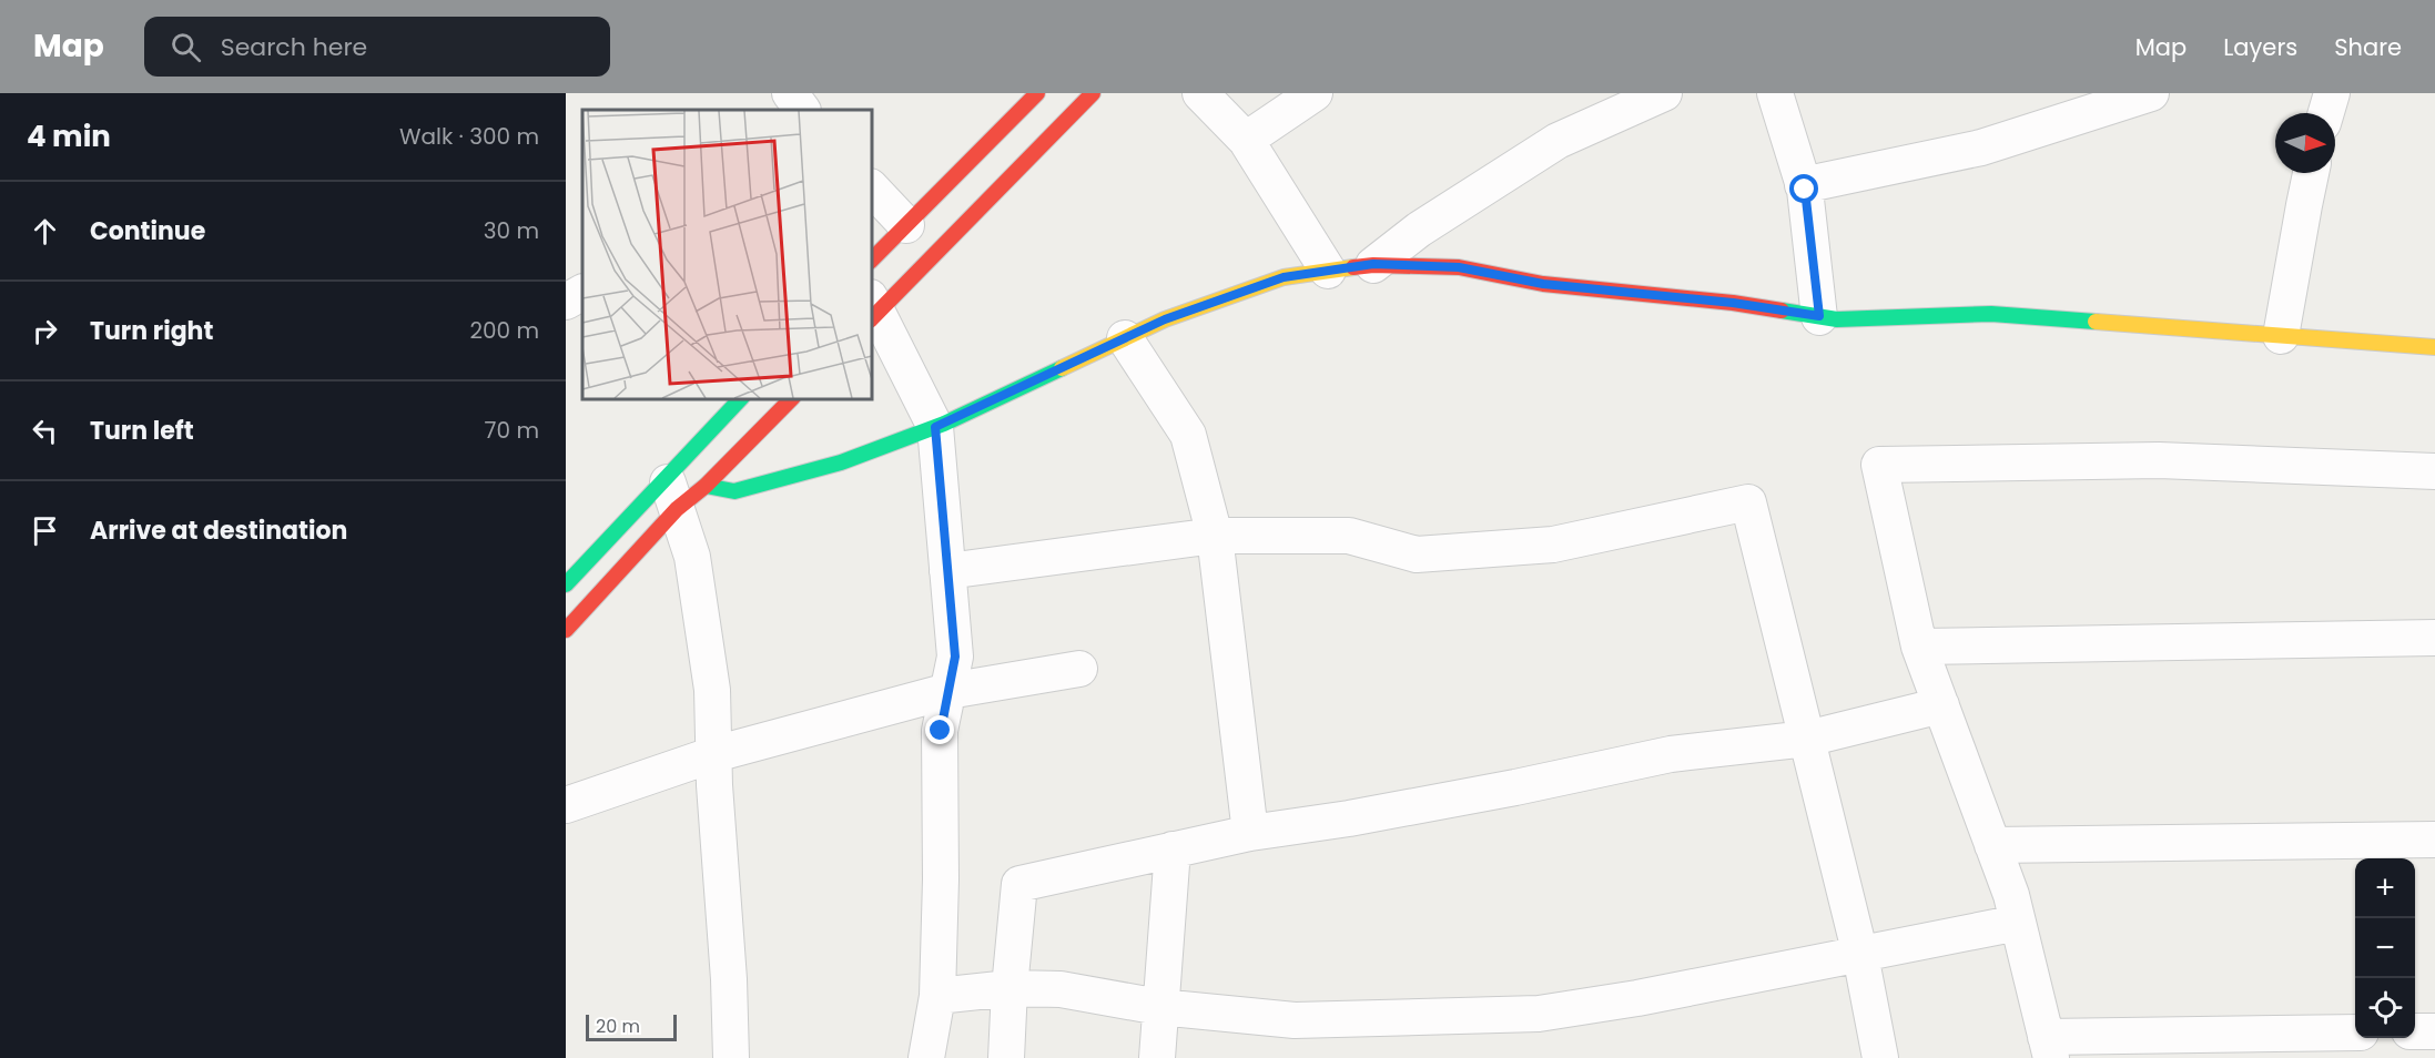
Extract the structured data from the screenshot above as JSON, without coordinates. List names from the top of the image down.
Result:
{
  "scale_bar": "20 m",
  "north": "right",
  "page": {
    "header": "Map",
    "search": "Search here",
    "nav": ["Map", "Layers", "Share"],
    "heading": ["4 min", "Walk · 300 m"],
    "list": [
      ["Continue", "30 m"],
      ["Turn right", "200 m"],
      ["Turn left", "70 m"],
      "Arrive at destination"
    ],
    "map_buttons": ["+", "−"],
    "scale": "20 m"
  }
}
